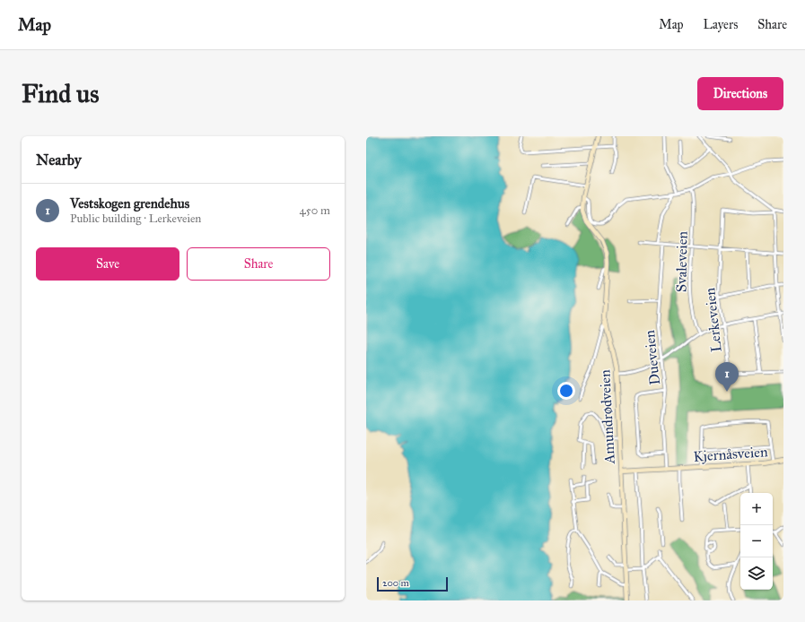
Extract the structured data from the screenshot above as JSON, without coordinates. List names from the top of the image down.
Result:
{
  "streets": {
    "main road": ["Amundrødveien", "Kjernåsveien"],
    "street": ["Svaleveien", "Lerkeveien", "Dueveien"]
  },
  "crossings": [
    ["Dueveien", "Kjernåsveien"],
    ["Amundrødveien", "Kjernåsveien"]
  ],
  "scale_bar": "200 m",
  "page": {
    "header": "Map",
    "nav": ["Map", "Layers", "Share"],
    "buttons": [
      "Directions",
      ["Save", "Share"]
    ],
    "title": "Find us",
    "heading": "Nearby",
    "list": [
      {
        "mark": "1",
        "name": "Vestskogen grendehus",
        "note": "Public building · Lerkeveien",
        "value": "450 m"
      }
    ],
    "pins": "1",
    "map_buttons": ["+", "−"],
    "scale": "200 m"
  }
}
